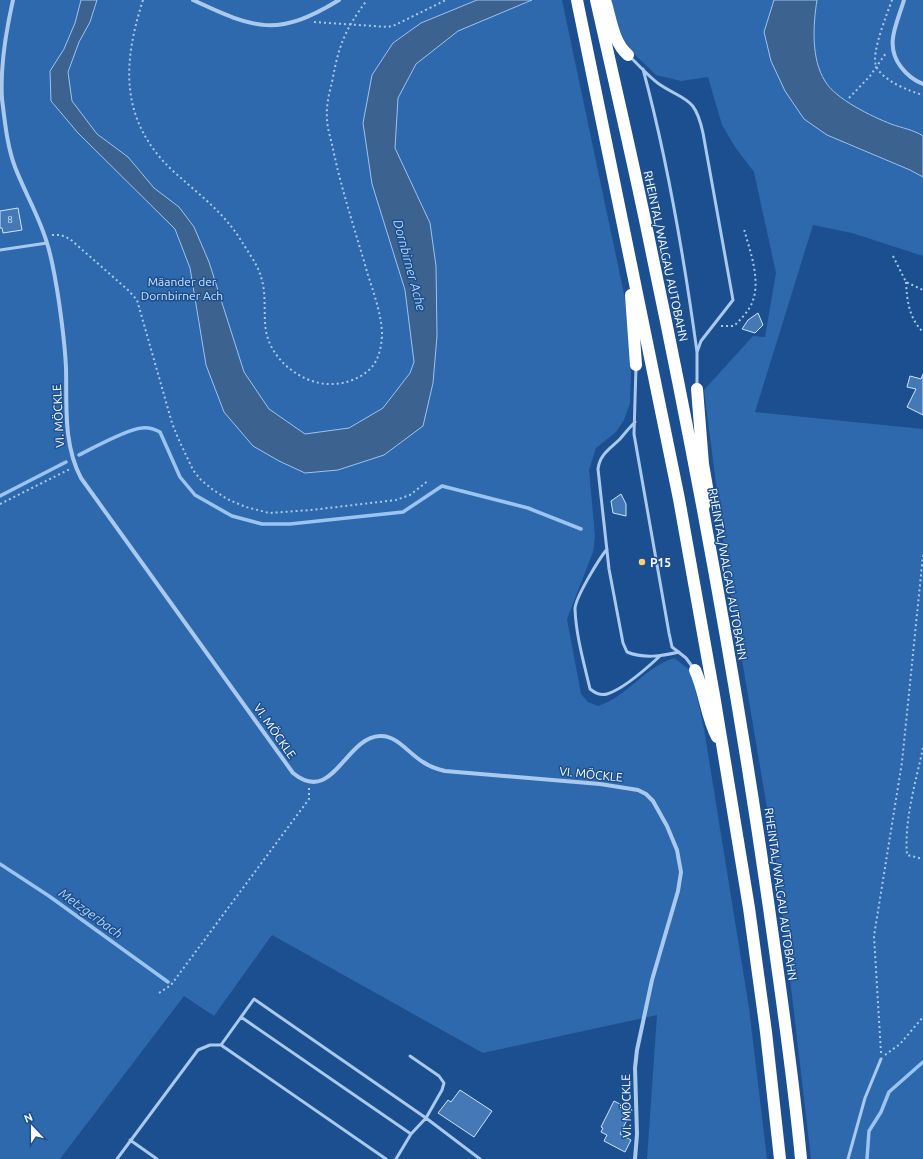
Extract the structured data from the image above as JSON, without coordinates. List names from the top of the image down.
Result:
{
  "streets": {
    "highway": ["RHEINTAL/WALGAU AUTOBAHN"],
    "street": ["VI. MÖCKLE"]
  },
  "water": ["Dornbirner Ache", "Metzgerbach"],
  "parks": ["Mäander der Dornbirner Ach"],
  "places": ["P15"],
  "house_numbers": ["8"],
  "north": "top"
}
